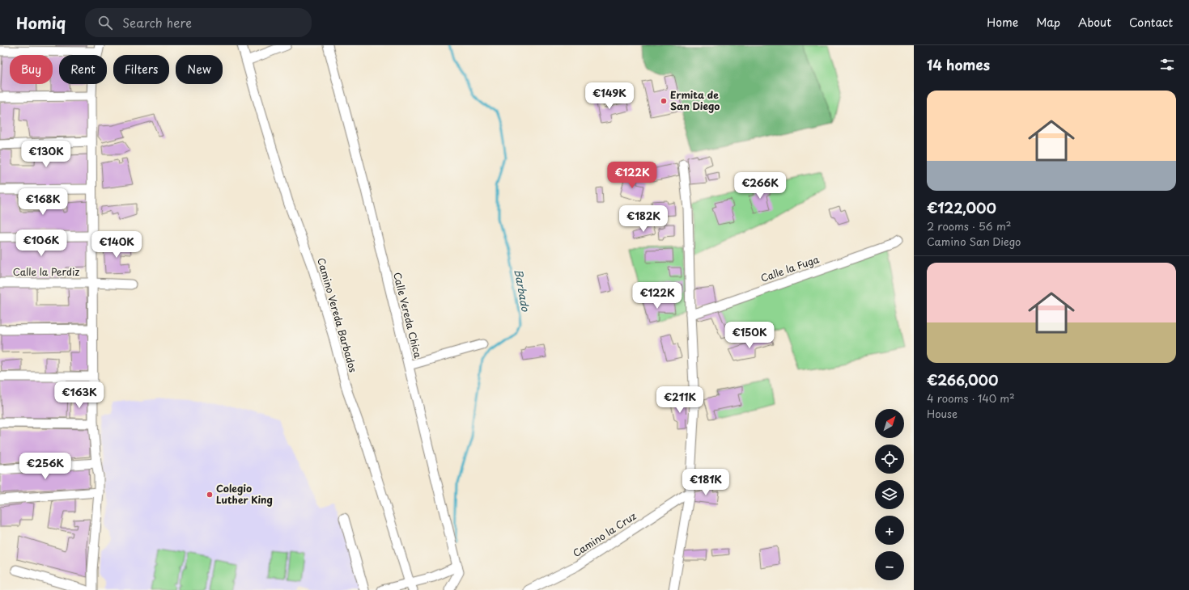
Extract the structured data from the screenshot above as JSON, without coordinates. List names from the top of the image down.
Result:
{
  "streets": {
    "street": [
      "Calle la Fuga",
      "Calle la Perdiz",
      "Camino Vereda Barbados",
      "Calle Vereda Chica",
      "Camino la Cruz"
    ]
  },
  "water": ["Barbado"],
  "places": ["Ermita de San Diego", "Colegio Luther King"],
  "north": "top right",
  "page": {
    "header": "Homiq",
    "search": "Search here",
    "nav": [
      "Home",
      "Map",
      "About",
      "Contact"
    ],
    "heading": "14 homes",
    "chip": [
      "Buy",
      "Rent",
      "Filters",
      "New"
    ],
    "price": [
      "€149K",
      "€130K",
      "€122K",
      "€266K",
      "€168K",
      "€182K",
      "€106K",
      "€140K",
      "€122K",
      "€150K",
      "€163K",
      "€211K",
      "€256K",
      "€181K"
    ],
    "list": [
      {
        "name": "€122,000",
        "note": "2 rooms · 56 m² · Camino San Diego"
      },
      {
        "name": "€266,000",
        "note": "4 rooms · 140 m² · House"
      }
    ],
    "map_buttons": ["+", "−"]
  }
}
